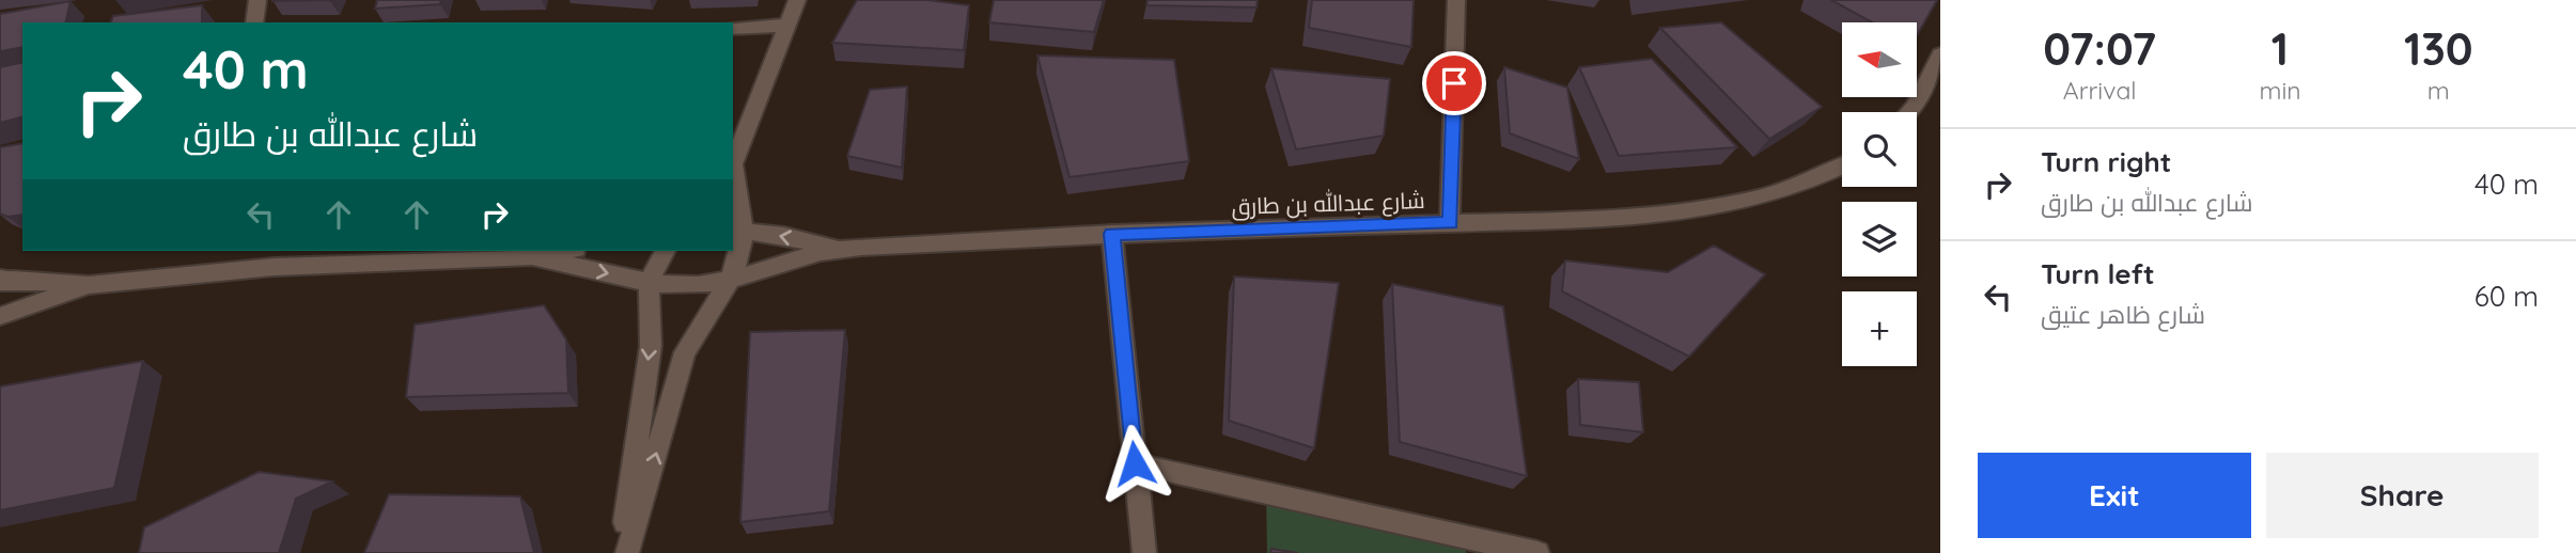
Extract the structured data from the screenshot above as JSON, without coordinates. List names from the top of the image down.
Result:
{
  "streets": {
    "street": ["شارع عبدالله بن طارق"]
  },
  "north": "left",
  "page": {
    "eta": [
      "07:07",
      "Arrival",
      "1",
      "min",
      "130",
      "m"
    ],
    "map_buttons": "+",
    "turn": ["40 m", "شارع عبدالله بن طارق"],
    "list": [
      {
        "name": "Turn right",
        "note": "شارع عبدالله بن طارق",
        "value": "40 m"
      },
      {
        "name": "Turn left",
        "note": "شارع ظاهر عتيق",
        "value": "60 m"
      }
    ],
    "buttons": ["Exit", "Share"]
  }
}
